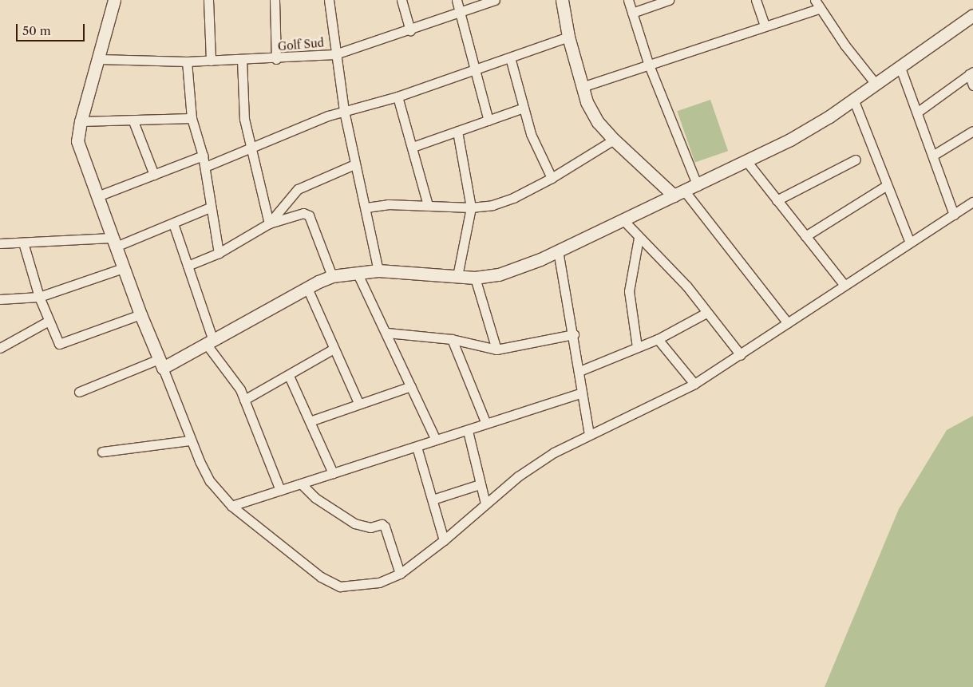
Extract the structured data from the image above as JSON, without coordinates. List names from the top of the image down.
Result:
{
  "streets": {
    "street": ["Golf Sud"]
  },
  "scale_bar": "50 m"
}
